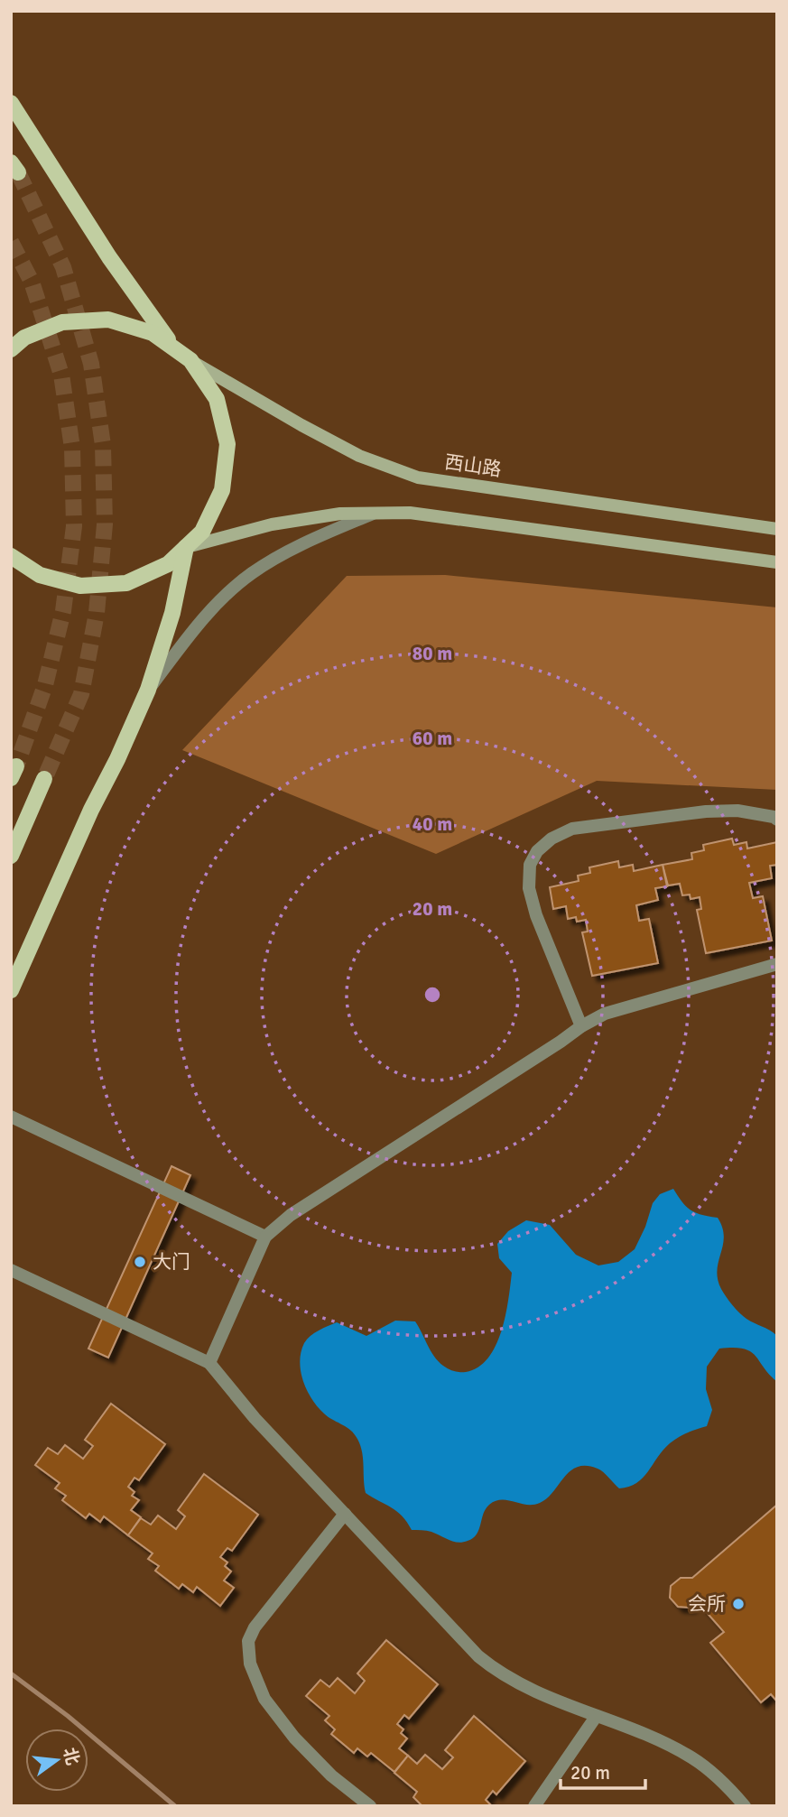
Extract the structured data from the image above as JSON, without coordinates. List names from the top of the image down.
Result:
{
  "streets": {
    "main road": ["西山路"]
  },
  "places": ["大门", "会所"],
  "scale_bar": "20 m",
  "north": "right",
  "rings": [
    "80 m",
    "60 m",
    "40 m",
    "20 m"
  ]
}
